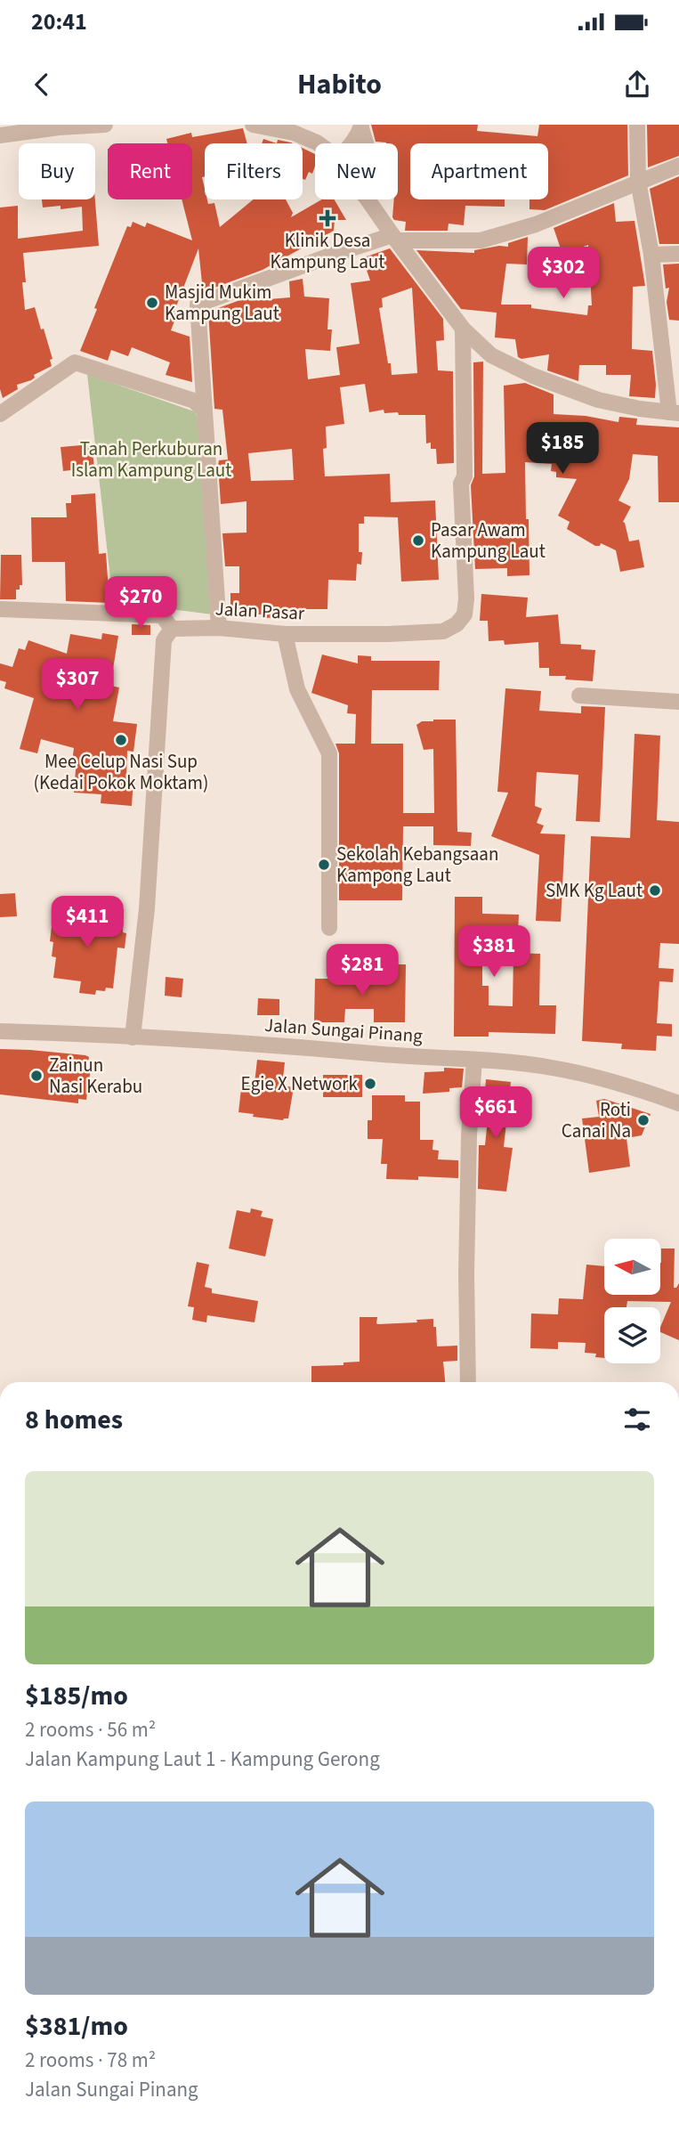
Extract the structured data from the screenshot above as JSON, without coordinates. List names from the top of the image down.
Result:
{
  "streets": {
    "street": ["Jalan Pasar", "Jalan Sungai Pinang"]
  },
  "parks": ["Tanah Perkuburan Islam Kampung Laut"],
  "places": {
    "health": ["Klinik Desa Kampung Laut"],
    "other": [
      "Masjid Mukim Kampung Laut",
      "Pasar Awam Kampung Laut",
      "Mee Celup Nasi Sup (Kedai Pokok Moktam)",
      "Sekolah Kebangsaan Kampong Laut",
      "SMK Kg Laut",
      "Zainun Nasi Kerabu",
      "Egie X Network",
      "Roti Canai Na"
    ]
  },
  "north": "left",
  "page": {
    "status": "20:41",
    "header": "Habito",
    "chip": [
      "Buy",
      "Rent",
      "Filters",
      "New",
      "Apartment"
    ],
    "price": [
      "$302",
      "$185",
      "$270",
      "$307",
      "$411",
      "$381",
      "$281",
      "$661"
    ],
    "heading": "8 homes",
    "list": [
      {
        "name": "$185/mo",
        "note": "2 rooms · 56 m² · Jalan Kampung Laut 1 - Kampung Gerong"
      },
      {
        "name": "$381/mo",
        "note": "2 rooms · 78 m² · Jalan Sungai Pinang"
      }
    ]
  }
}
